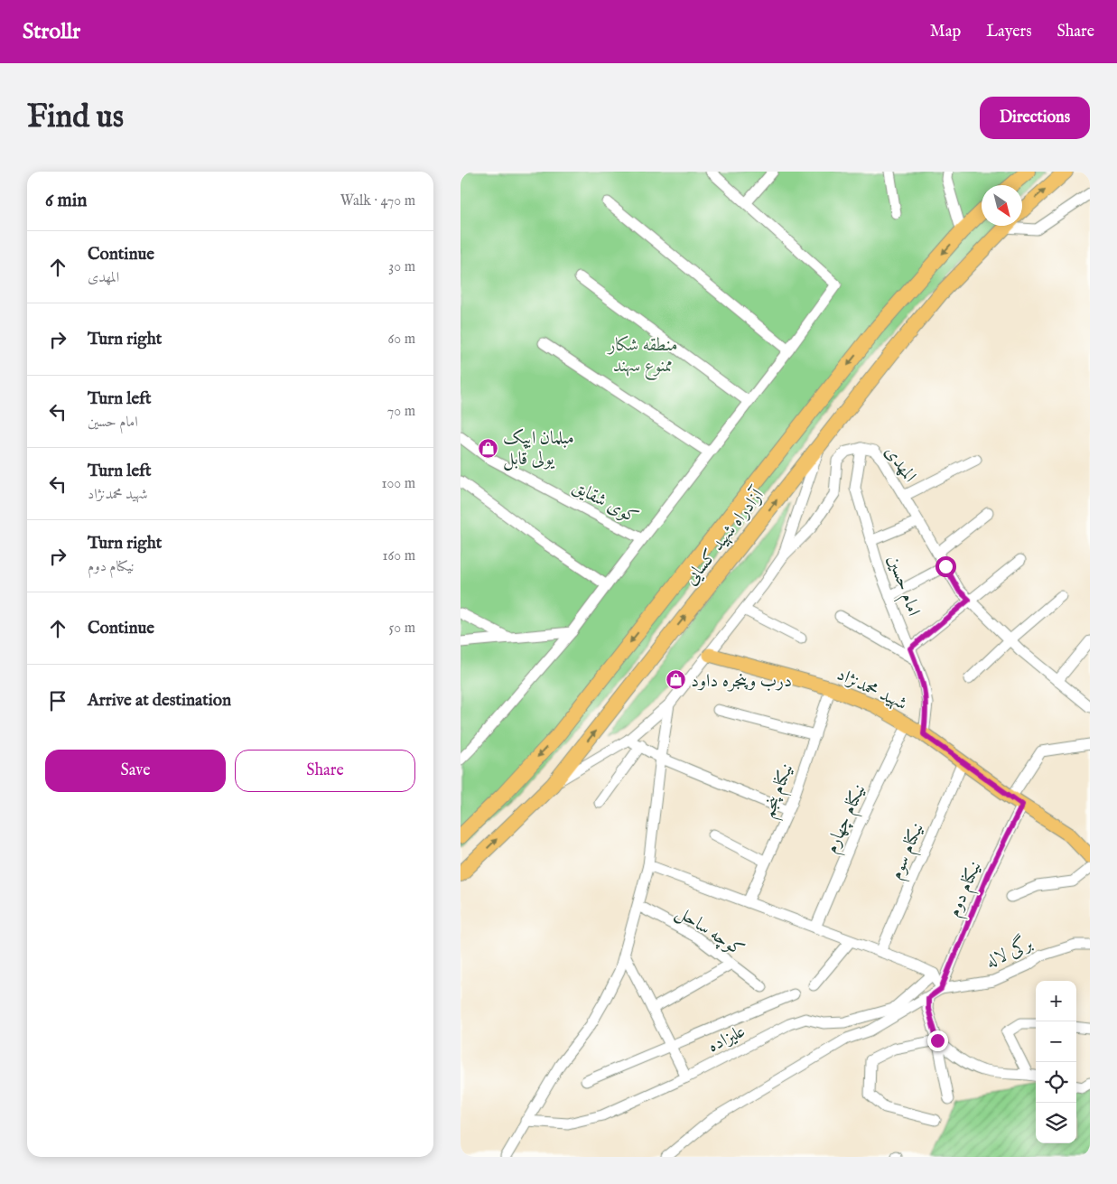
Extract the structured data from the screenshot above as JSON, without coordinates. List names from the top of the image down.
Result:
{
  "streets": {
    "highway": ["آزادراه شهید کسایی"],
    "main road": ["شهید محمدنژاد"],
    "street": [
      "المهدی",
      "کوی شقایق",
      "امام حسین",
      "نیکنام پنجم",
      "نیکنام چهارم",
      "نیکنام سوم",
      "نیکنام دوم",
      "کوچه ساحل",
      "برگی لاله",
      "علیزاده"
    ]
  },
  "crossings": [
    ["المهدی", "آزادراه شهید کسایی"],
    ["المهدی", "امام حسین"],
    ["المهدی", "شهید محمدنژاد"],
    ["امام حسین", "شهید محمدنژاد"],
    ["شهید محمدنژاد", "نیکنام پنجم"],
    ["شهید محمدنژاد", "نیکنام چهارم"],
    ["شهید محمدنژاد", "نیکنام سوم"],
    ["شهید محمدنژاد", "نیکنام دوم"],
    ["نیکنام دوم", "برگی لاله"]
  ],
  "parks": ["منطقه شکار ممنوع سهند"],
  "places": {
    "shop": ["مبلمان ایپک یولی قابل", "درب وپنجره داود"]
  },
  "north": "bottom right",
  "page": {
    "header": "Strollr",
    "nav": ["Map", "Layers", "Share"],
    "buttons": [
      "Directions",
      ["Save", "Share"]
    ],
    "title": "Find us",
    "heading": ["6 min", "Walk · 470 m"],
    "list": [
      ["Continue", "المهدی", "30 m"],
      ["Turn right", "60 m"],
      ["Turn left", "امام حسین", "70 m"],
      ["Turn left", "شهید محمدنژاد", "100 m"],
      ["Turn right", "نیکنام دوم", "160 m"],
      ["Continue", "50 m"],
      "Arrive at destination"
    ],
    "map_buttons": ["+", "−"]
  }
}
